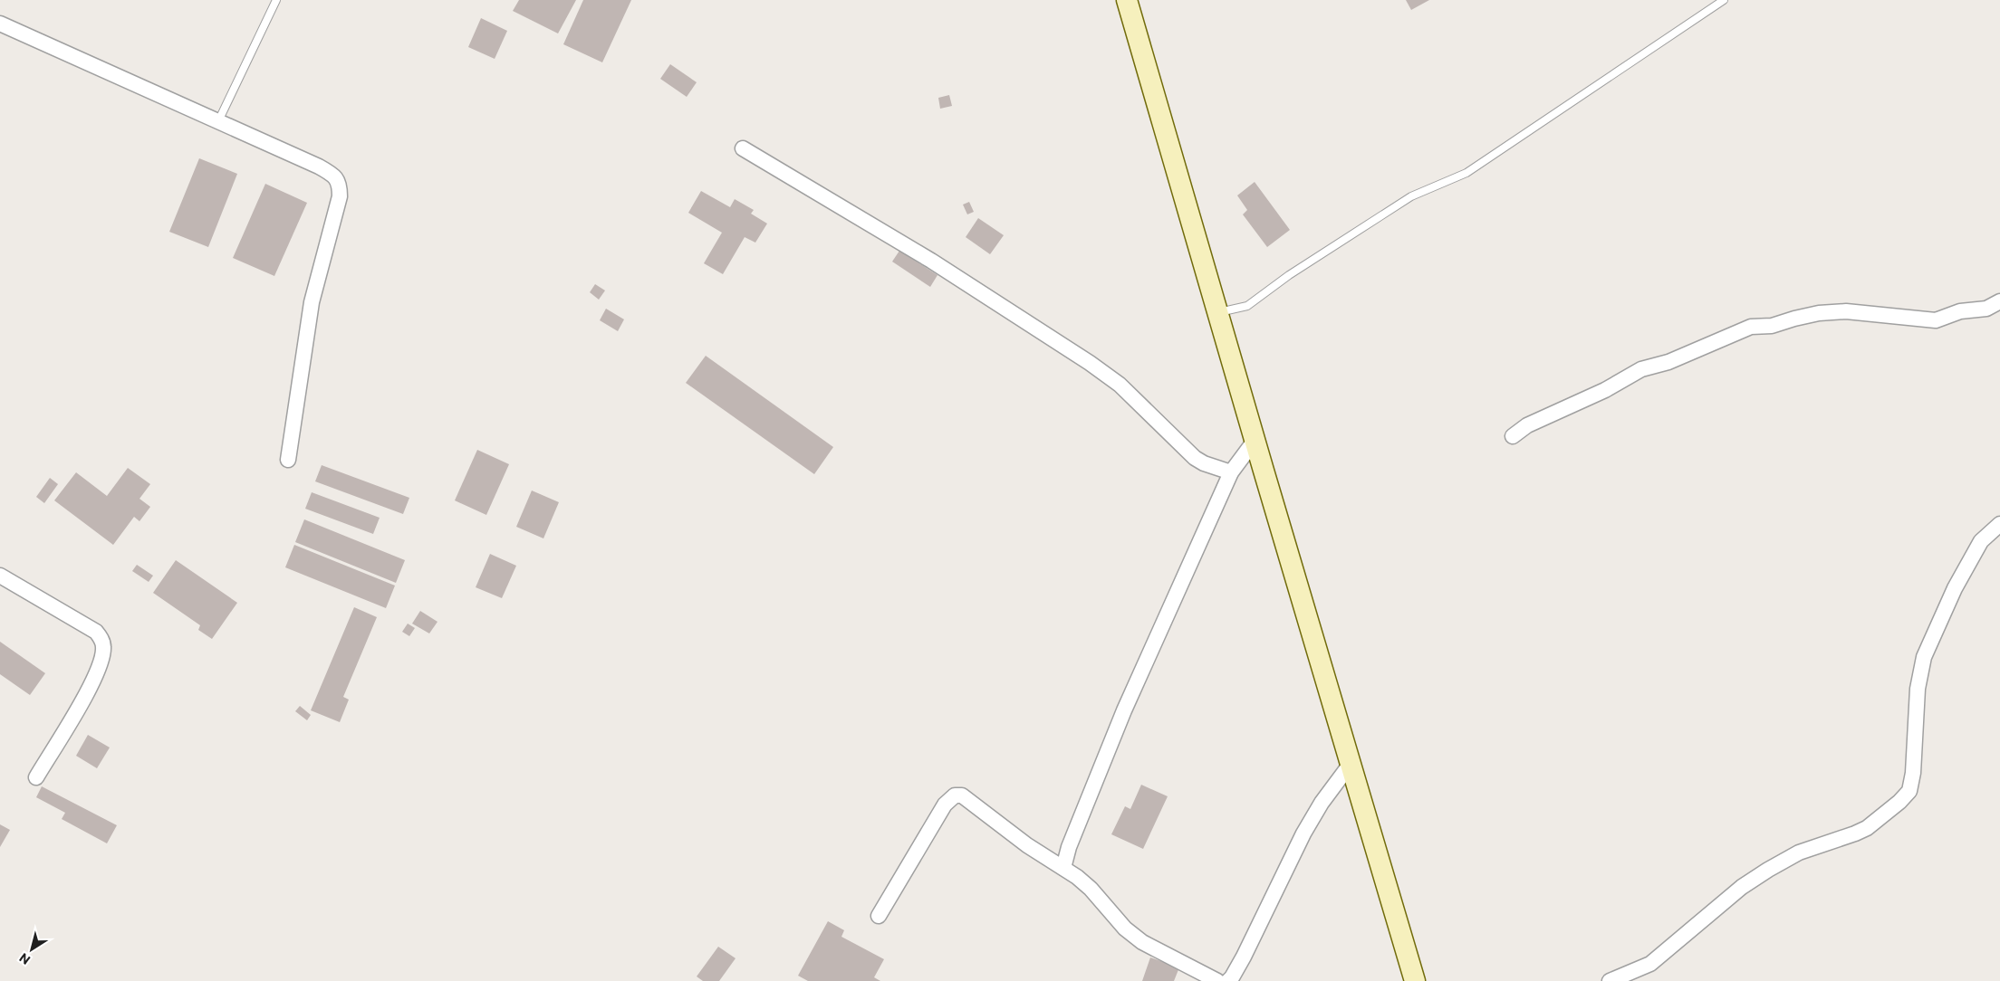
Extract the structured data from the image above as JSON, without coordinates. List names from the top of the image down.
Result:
{
  "north": "bottom left"
}
